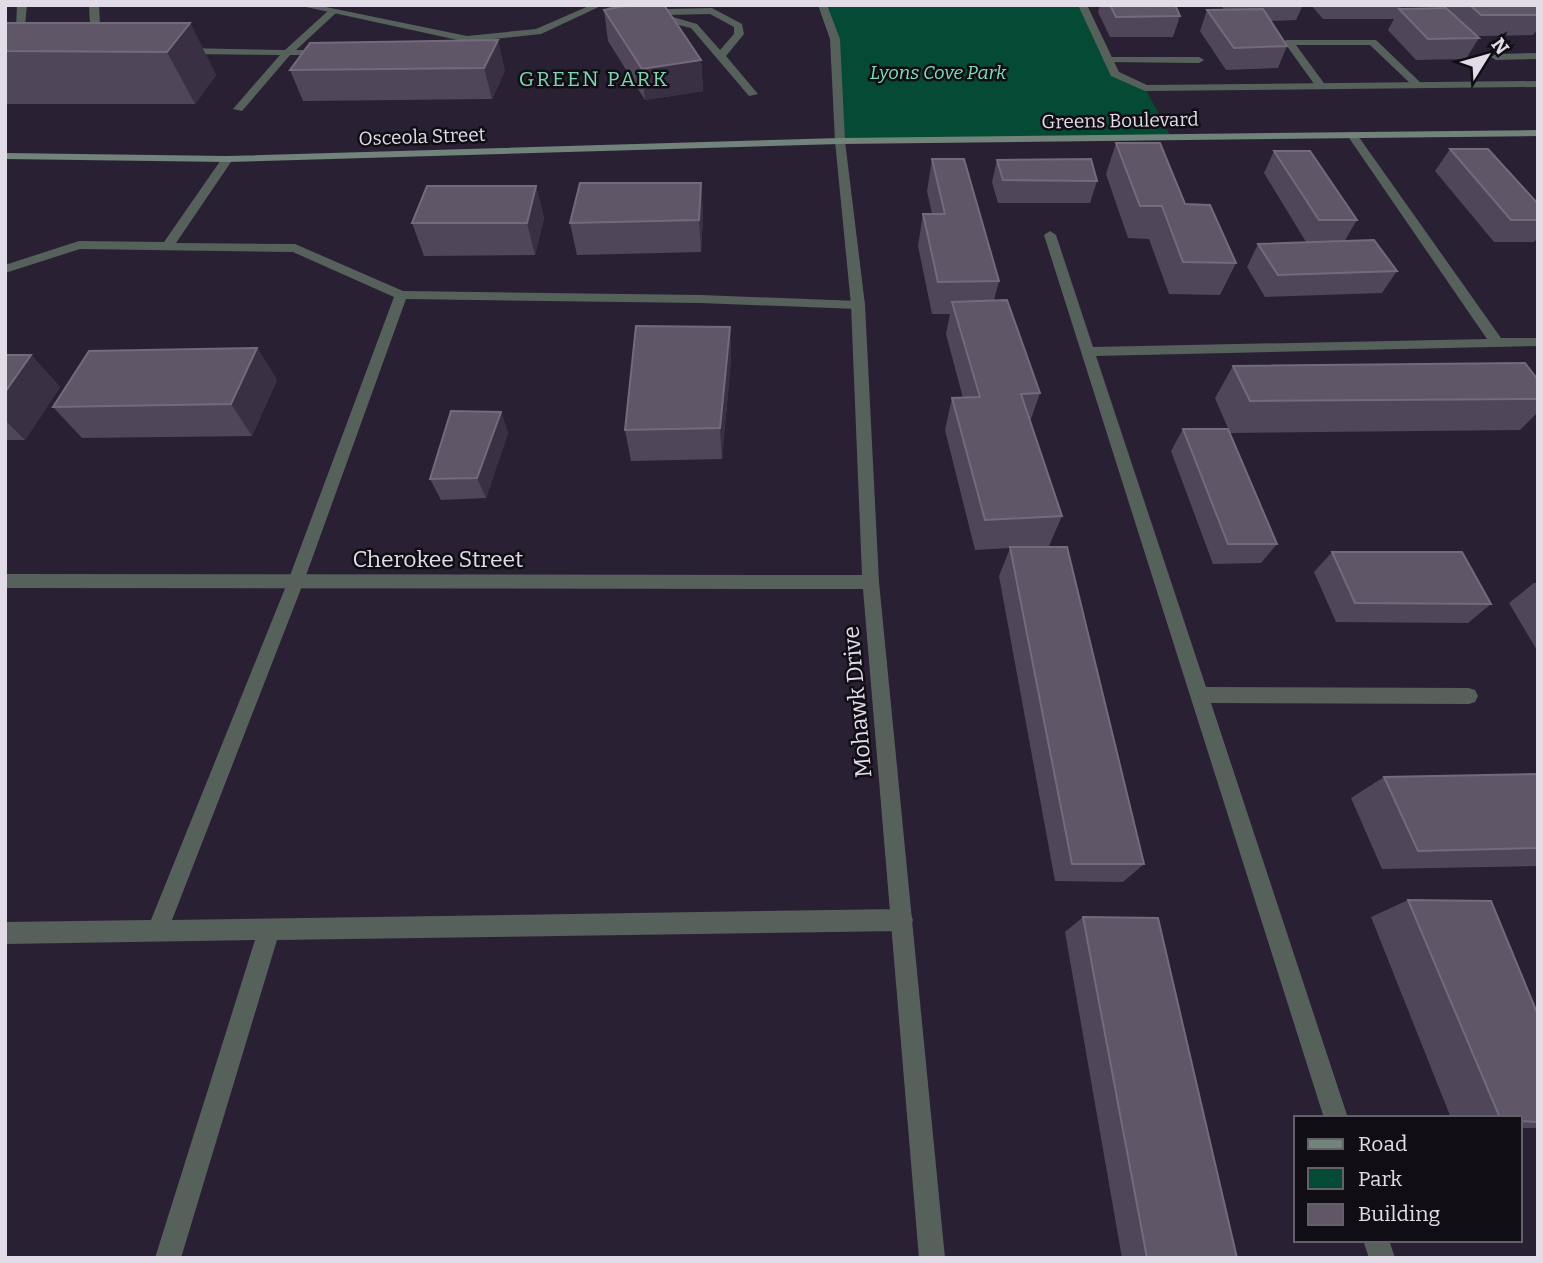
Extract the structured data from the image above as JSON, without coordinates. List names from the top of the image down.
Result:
{
  "streets": {
    "street": [
      "Greens Boulevard",
      "Osceola Street",
      "Cherokee Street",
      "Mohawk Drive"
    ]
  },
  "crossings": [
    ["Greens Boulevard", "Osceola Street"],
    ["Greens Boulevard", "Mohawk Drive"],
    ["Osceola Street", "Mohawk Drive"],
    ["Cherokee Street", "Mohawk Drive"]
  ],
  "districts": ["GREEN PARK"],
  "parks": ["Lyons Cove Park"],
  "legend": ["Road", "Park", "Building"],
  "north": "top right"
}
